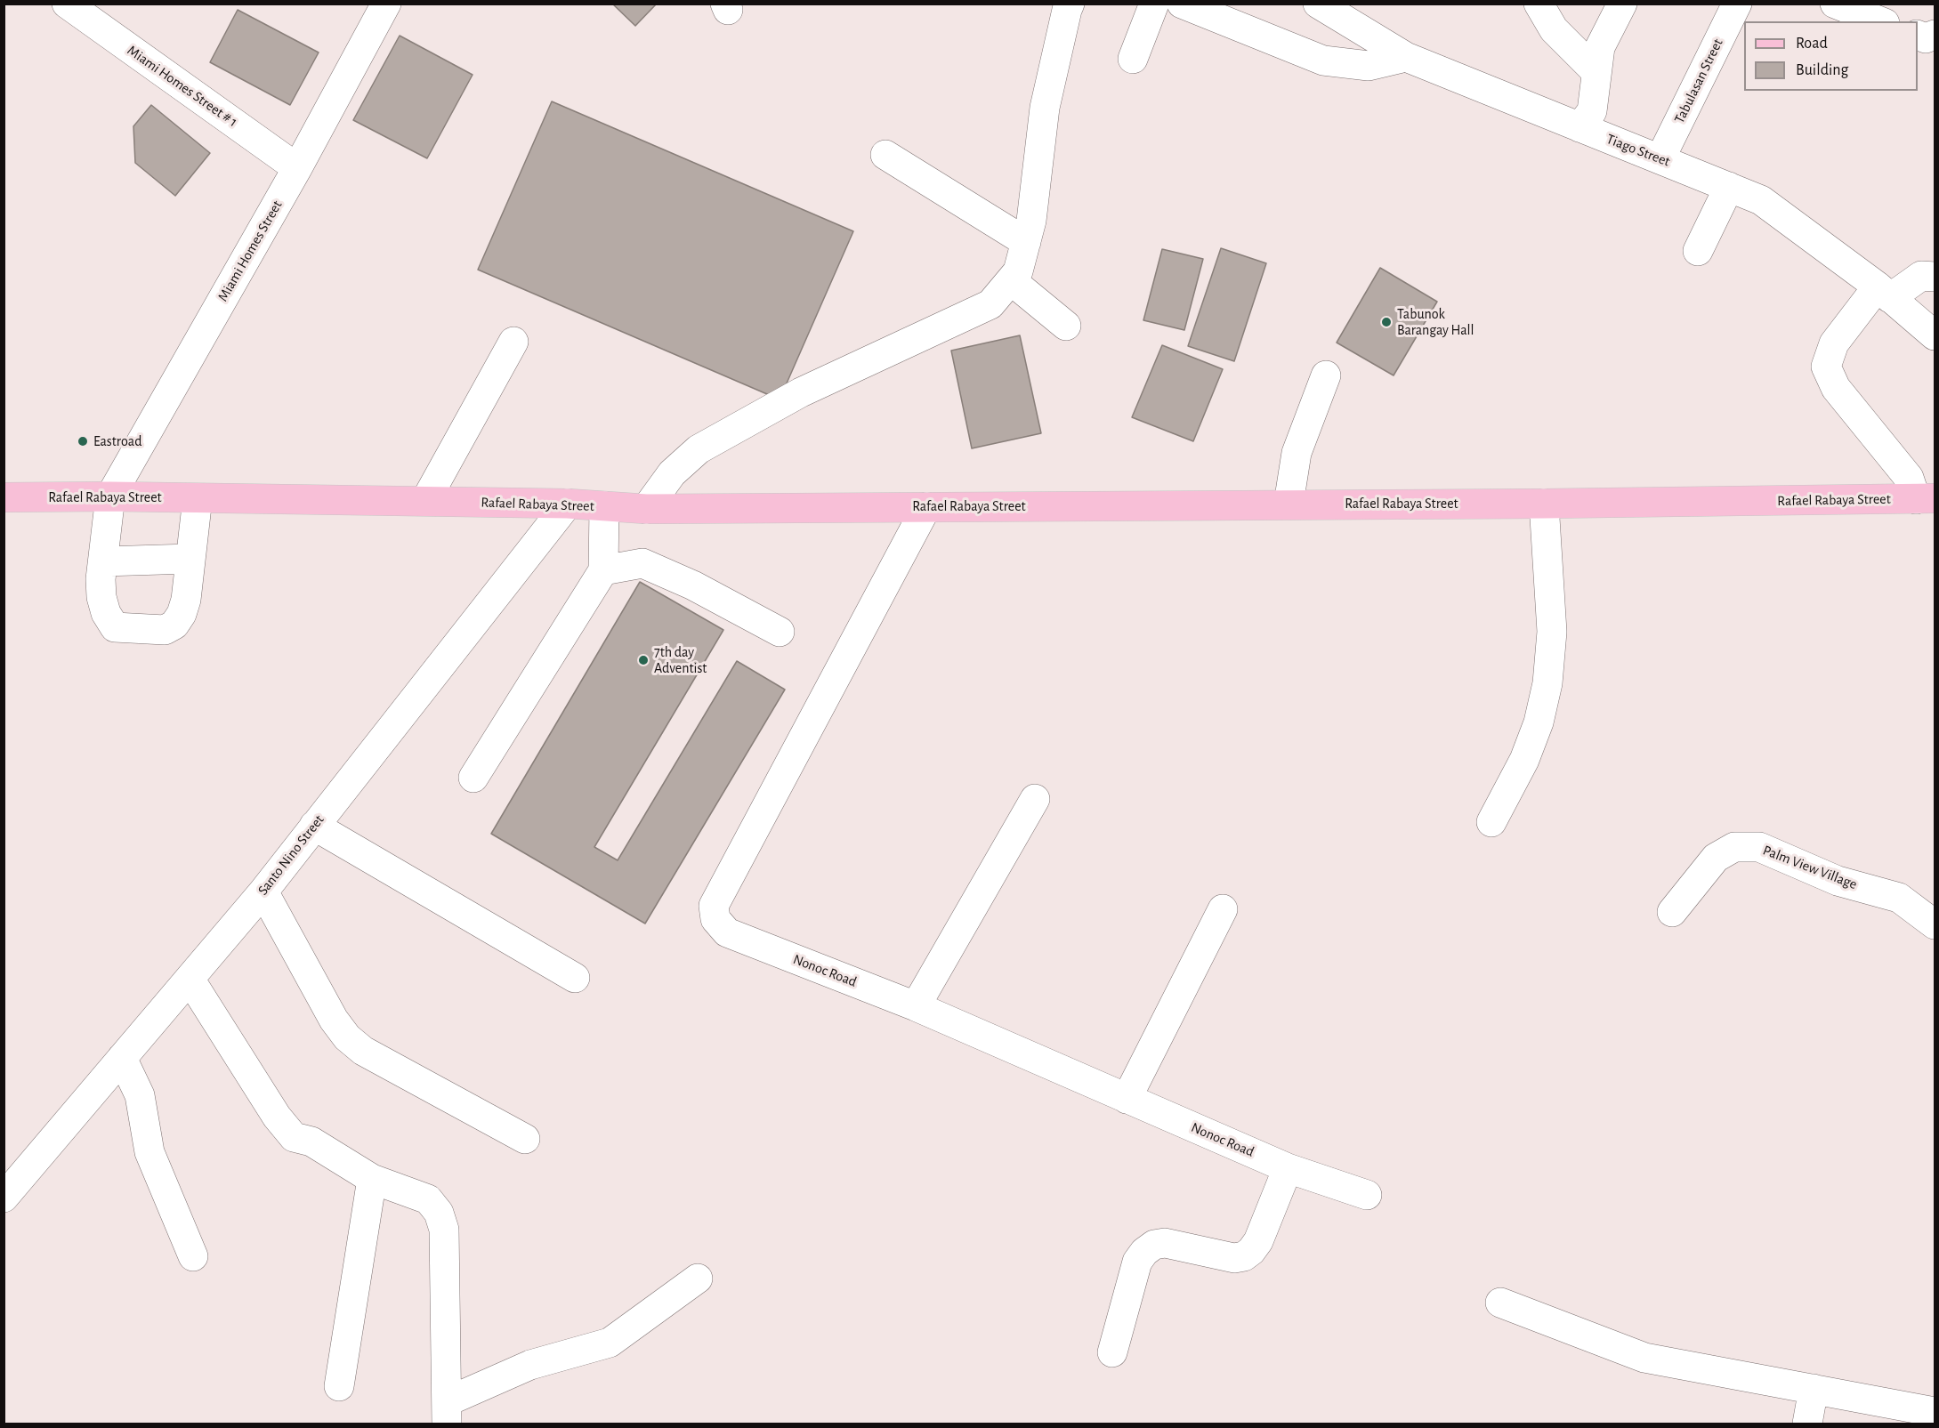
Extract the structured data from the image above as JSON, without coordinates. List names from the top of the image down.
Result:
{
  "streets": {
    "main road": ["Rafael Rabaya Street"],
    "street": [
      "Tabulasan Street",
      "Miami Homes Street # 1",
      "Tiago Street",
      "Miami Homes Street",
      "Santo Nino Street",
      "Palm View Village",
      "Nonoc Road"
    ]
  },
  "crossings": [
    ["Tabulasan Street", "Tiago Street"],
    ["Miami Homes Street # 1", "Miami Homes Street"],
    ["Miami Homes Street", "Rafael Rabaya Street"],
    ["Rafael Rabaya Street", "Santo Nino Street"],
    ["Rafael Rabaya Street", "Nonoc Road"]
  ],
  "places": ["Tabunok Barangay Hall", "Eastroad", "7th day Adventist"],
  "legend": ["Road", "Building"]
}
